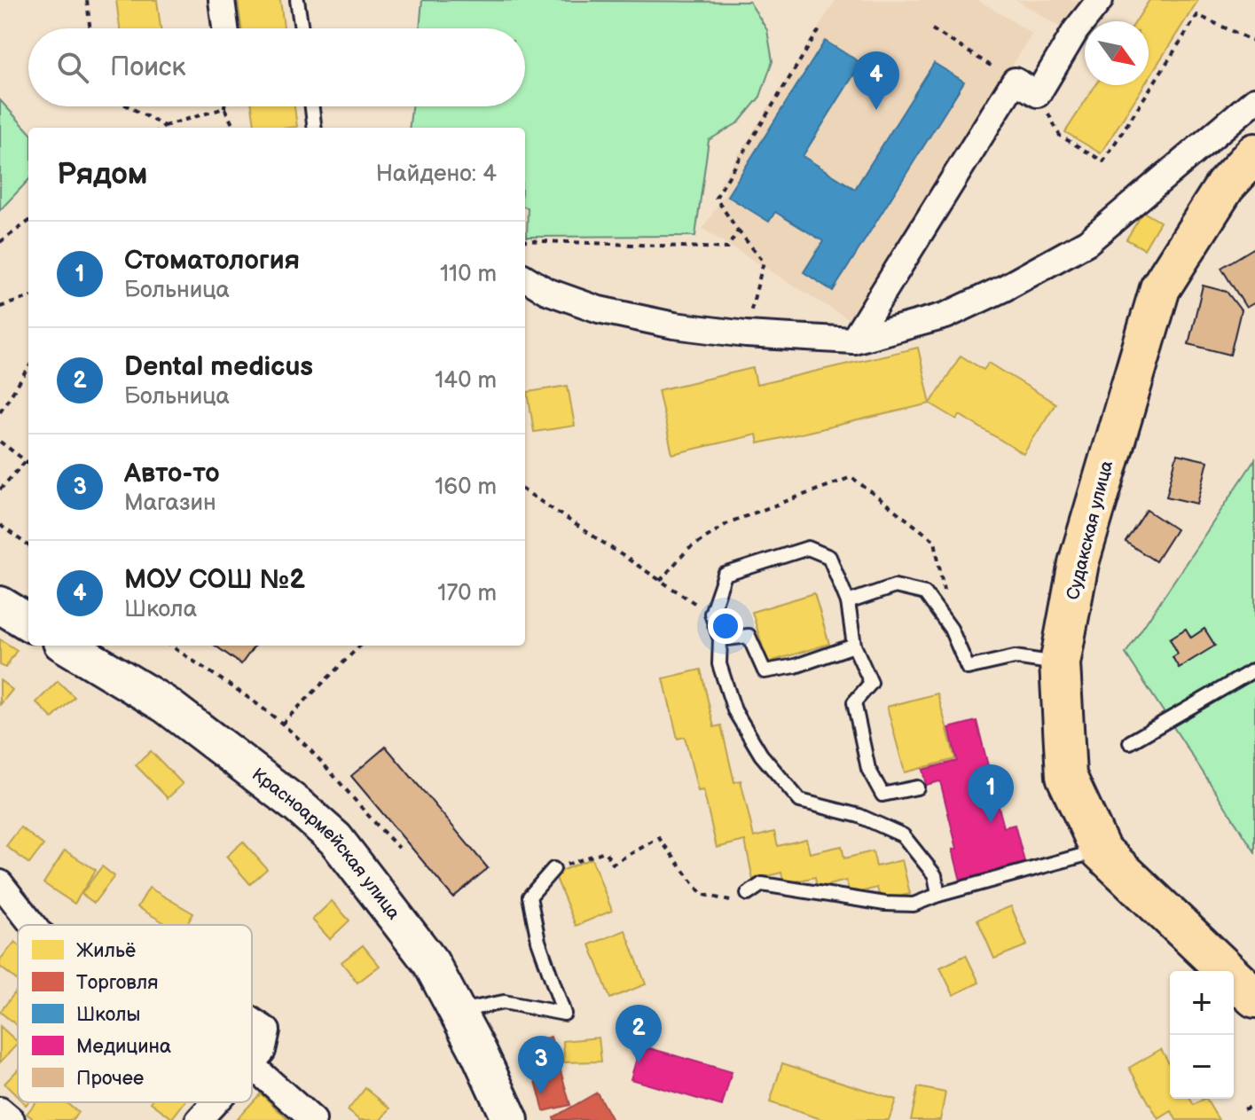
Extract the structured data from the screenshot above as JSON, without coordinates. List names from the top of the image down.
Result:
{
  "streets": {
    "main road": ["Судакская улица", "Красноармейская улица"]
  },
  "legend": [
    "Жильё",
    "Торговля",
    "Школы",
    "Медицина",
    "Прочее"
  ],
  "north": "bottom right",
  "page": {
    "search": "Поиск",
    "pins": [
      "4",
      "1",
      "2",
      "3"
    ],
    "heading": ["Рядом", "Найдено: 4"],
    "list": [
      {
        "mark": "1",
        "name": "Стоматология",
        "note": "Больница",
        "value": "110 m"
      },
      {
        "mark": "2",
        "name": "Dental medicus",
        "note": "Больница",
        "value": "140 m"
      },
      {
        "mark": "3",
        "name": "Авто-то",
        "note": "Магазин",
        "value": "160 m"
      },
      {
        "mark": "4",
        "name": "МОУ СОШ №2",
        "note": "Школа",
        "value": "170 m"
      }
    ],
    "map_buttons": ["+", "−"]
  }
}
